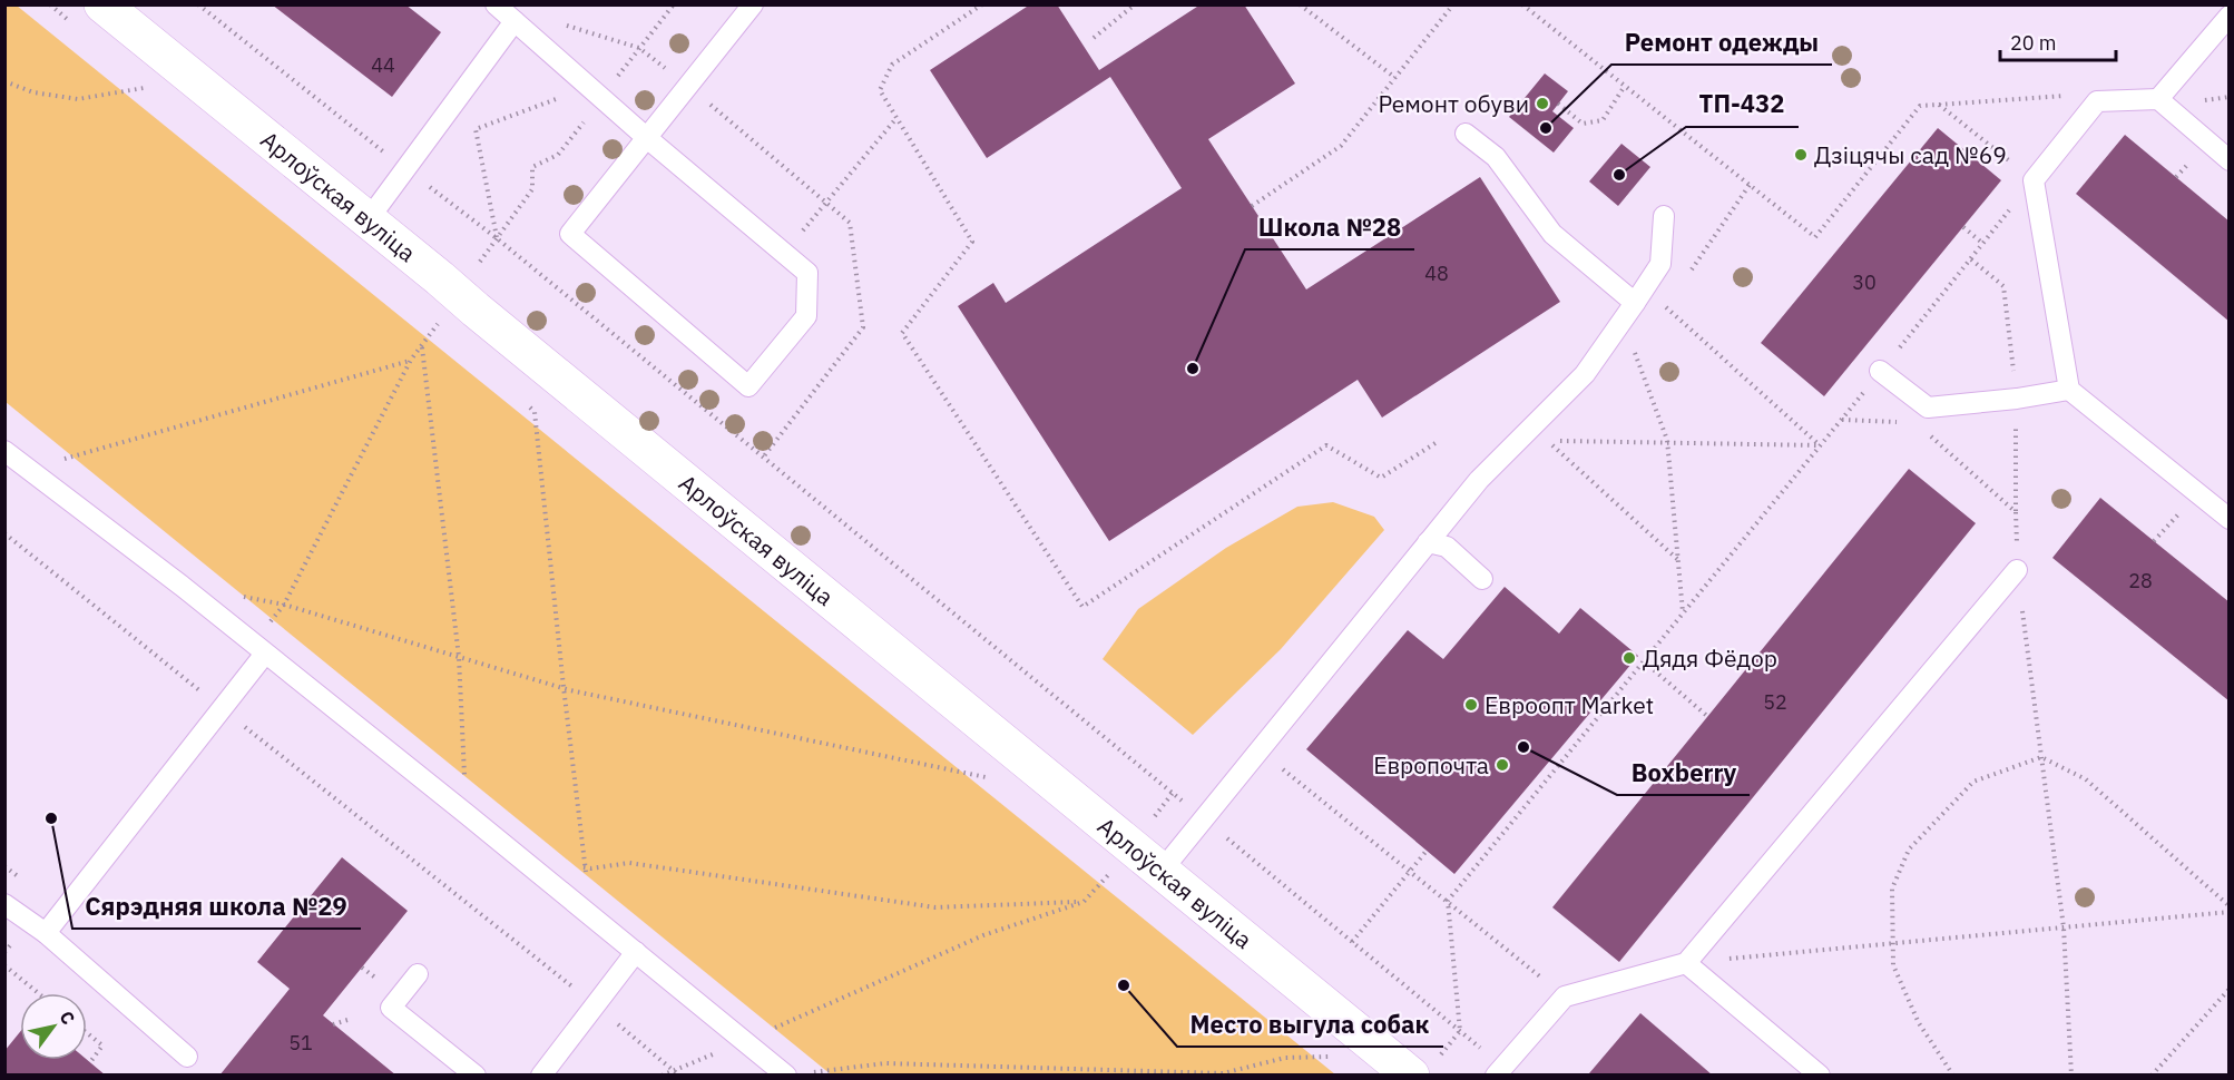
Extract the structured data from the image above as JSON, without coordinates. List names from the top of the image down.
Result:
{
  "streets": {
    "street": ["Арлоўская вуліца"]
  },
  "places": [
    "Ремонт обуви",
    "Ремонт одежды",
    "Дзіцячы сад №69",
    "ТП-432",
    "Школа №28",
    "Дядя Фёдор",
    "Евроопт Market",
    "Boxberry",
    "Европочта",
    "Сярэдняя школа №29",
    "Место выгула собак"
  ],
  "house_numbers": [
    "44",
    "48",
    "30",
    "28",
    "52",
    "51"
  ],
  "scale_bar": "20 m",
  "north": "top right"
}
